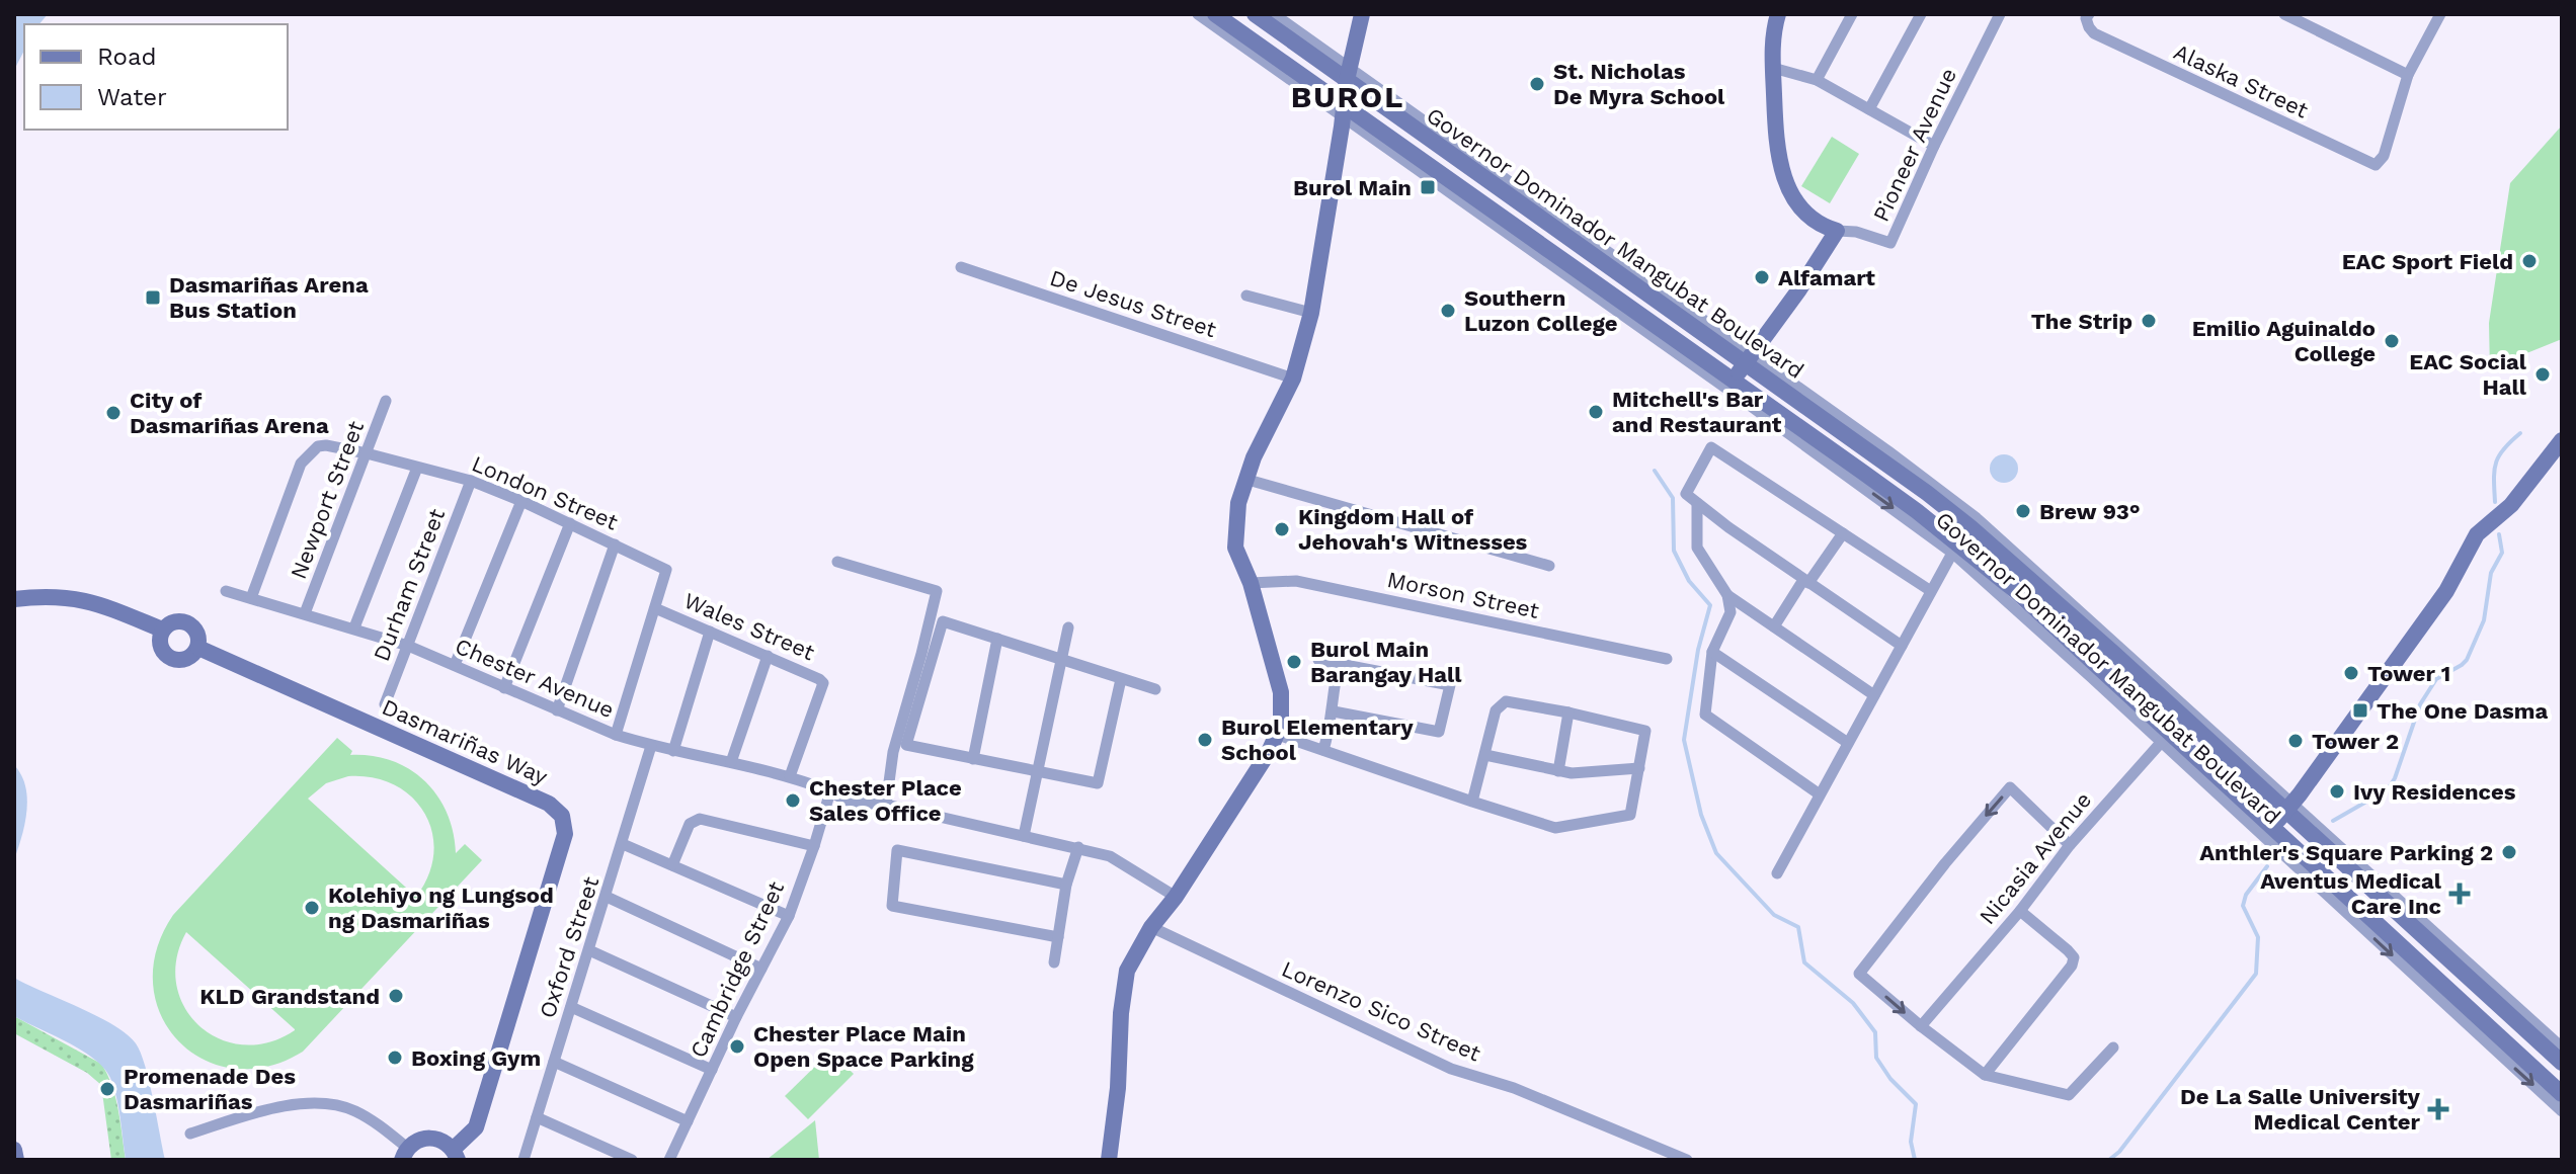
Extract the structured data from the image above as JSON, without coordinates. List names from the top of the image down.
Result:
{
  "streets": {
    "main road": ["Governor Dominador Mangubat Boulevard", "Dasmariñas Way"],
    "street": [
      "Alaska Street",
      "Pioneer Avenue",
      "De Jesus Street",
      "London Street",
      "Newport Street",
      "Durham Street",
      "Morson Street",
      "Wales Street",
      "Chester Avenue",
      "Nicasia Avenue",
      "Oxford Street",
      "Cambridge Street",
      "Lorenzo Sico Street"
    ]
  },
  "crossings": [
    ["Governor Dominador Mangubat Boulevard", "Nicasia Avenue"],
    ["London Street", "Newport Street"],
    ["London Street", "Durham Street"],
    ["London Street", "Wales Street"],
    ["London Street", "Chester Avenue"],
    ["Newport Street", "Chester Avenue"],
    ["Durham Street", "Chester Avenue"],
    ["Wales Street", "Chester Avenue"],
    ["Chester Avenue", "Oxford Street"],
    ["Chester Avenue", "Cambridge Street"]
  ],
  "districts": ["BUROL"],
  "places": {
    "other": [
      "St. Nicholas De Myra School",
      "EAC Sport Field",
      "Alfamart",
      "Southern Luzon College",
      "The Strip",
      "Emilio Aguinaldo College",
      "EAC Social Hall",
      "Mitchell's Bar and Restaurant",
      "City of Dasmariñas Arena",
      "Brew 93°",
      "Kingdom Hall of Jehovah's Witnesses",
      "Burol Main Barangay Hall",
      "Tower 1",
      "Burol Elementary School",
      "Tower 2",
      "Ivy Residences",
      "Chester Place Sales Office",
      "Anthler's Square Parking 2",
      "Kolehiyo ng Lungsod ng Dasmariñas",
      "KLD Grandstand",
      "Chester Place Main Open Space Parking",
      "Boxing Gym",
      "Promenade Des Dasmariñas"
    ],
    "transit": ["Burol Main", "Dasmariñas Arena Bus Station", "The One Dasma"],
    "health": ["Aventus Medical Care Inc", "De La Salle University Medical Center"]
  },
  "legend": ["Road", "Water"]
}
